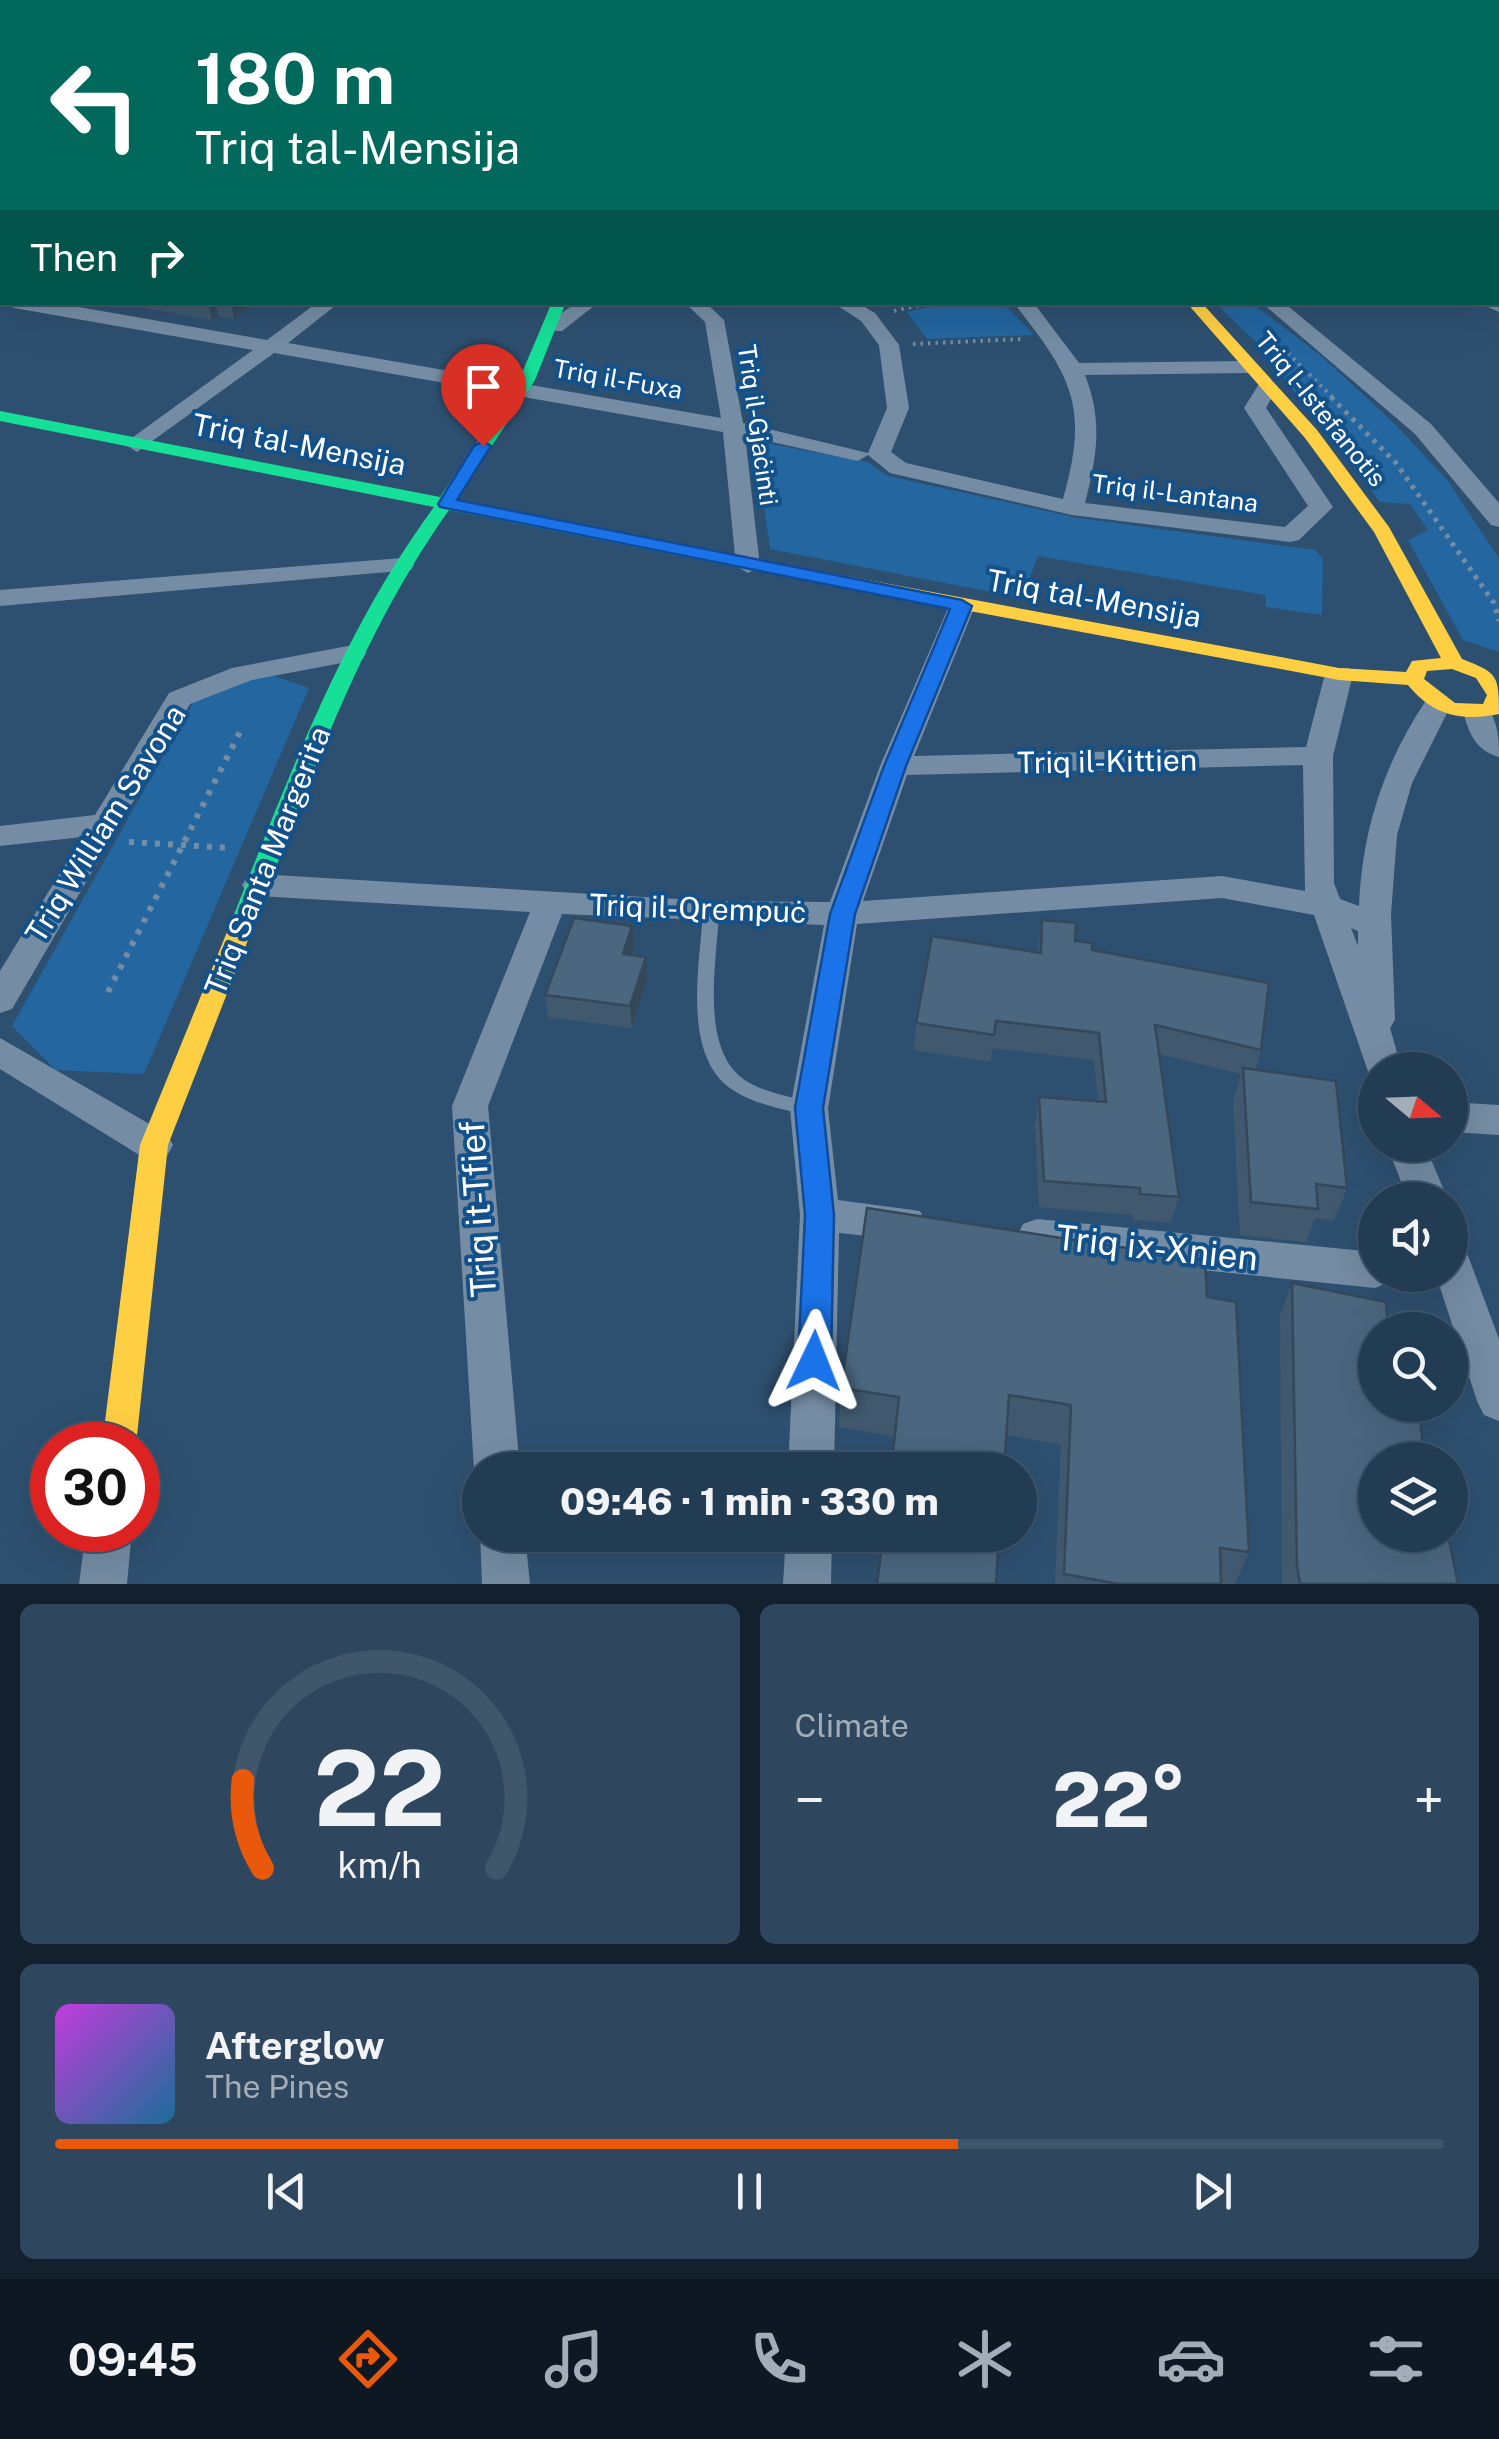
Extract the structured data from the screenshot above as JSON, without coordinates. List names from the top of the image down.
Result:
{
  "streets": {
    "street": [
      "Triq il-Fuxa",
      "Triq l-Istefanotis",
      "Triq il-Gjaċinti",
      "Triq tal-Mensija",
      "Triq il-Lantana",
      "Triq il-Kittien",
      "Triq William Savona",
      "Triq Santa Margerita",
      "Triq il-Qrempuċ",
      "Triq it-Tfief",
      "Triq ix-Xnien"
    ]
  },
  "crossings": [
    ["Triq il-Fuxa", "Triq il-Gjaċinti"],
    ["Triq il-Fuxa", "Triq il-Lantana"],
    ["Triq il-Fuxa", "Triq Santa Margerita"],
    ["Triq l-Istefanotis", "Triq il-Lantana"],
    ["Triq il-Gjaċinti", "Triq tal-Mensija"],
    ["Triq tal-Mensija", "Triq Santa Margerita"],
    ["Triq William Savona", "Triq Santa Margerita"],
    ["Triq Santa Margerita", "Triq il-Qrempuċ"],
    ["Triq il-Qrempuċ", "Triq it-Tfief"]
  ],
  "north": "right",
  "page": {
    "turn": ["180 m", "Triq tal-Mensija"],
    "then": "Then",
    "limit": "30",
    "trip": "09:46 · 1 min · 330 m",
    "tile": "Climate",
    "heat": ["−", "22°", "+"],
    "song": ["Afterglow", "The Pines"],
    "tabs": "09:45",
    "gauge": ["22", "km/h"]
  }
}
